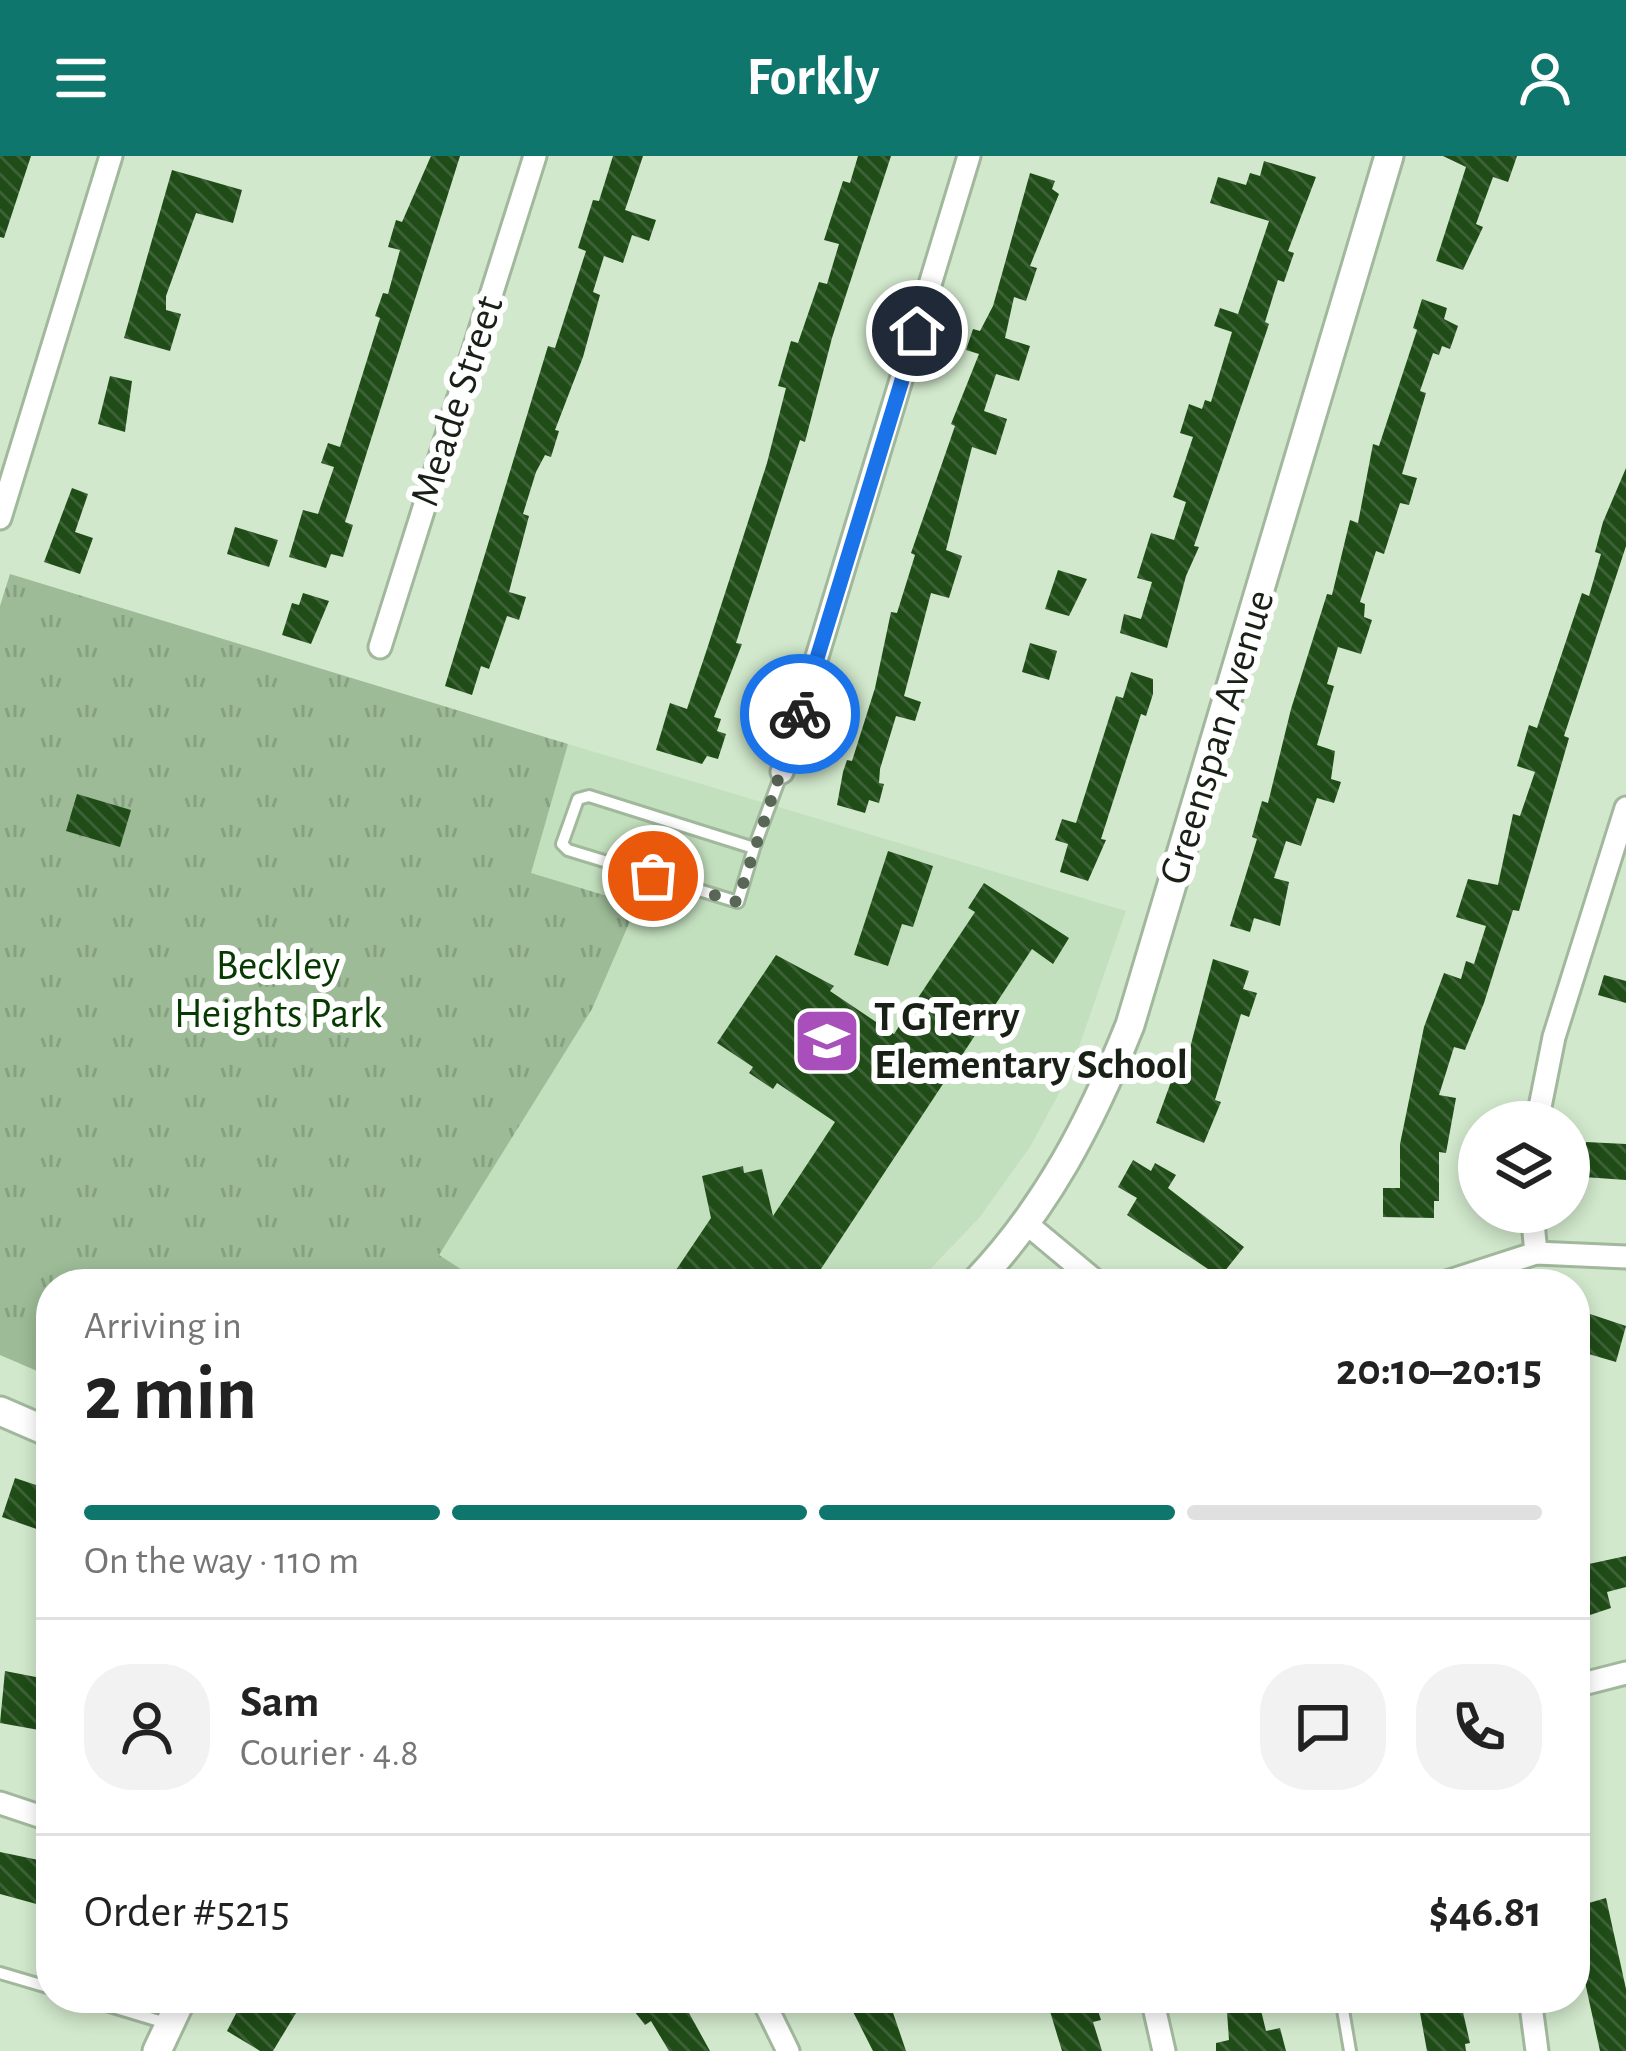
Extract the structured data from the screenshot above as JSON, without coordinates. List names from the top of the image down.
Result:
{
  "streets": {
    "street": ["Meade Street", "Greenspan Avenue"]
  },
  "parks": ["Beckley Heights Park"],
  "places": {
    "school or university": ["T G Terry Elementary School"]
  },
  "page": {
    "header": "Forkly",
    "heading": ["2 min", "Arriving in", "20:10–20:15"],
    "panel": [
      "Sam",
      "Courier · 4.8",
      "Order #5215",
      "$46.81"
    ],
    "bar": "On the way · 110 m"
  }
}
